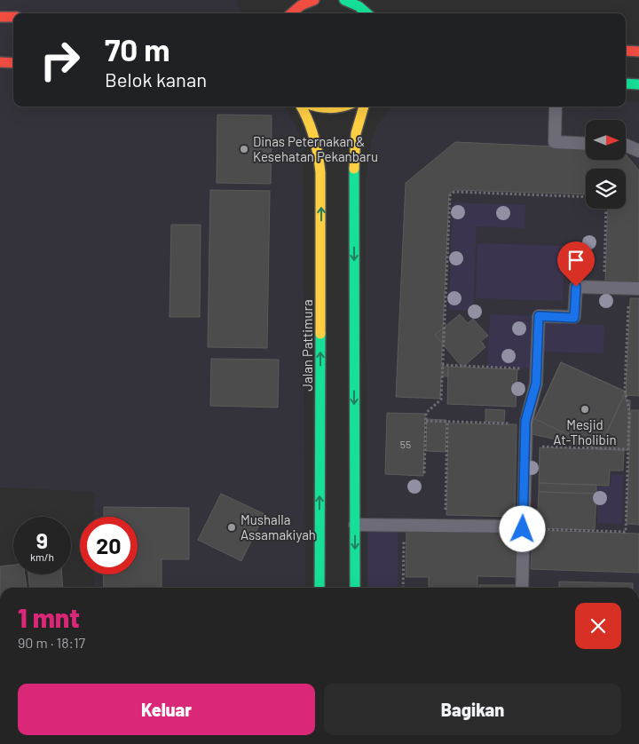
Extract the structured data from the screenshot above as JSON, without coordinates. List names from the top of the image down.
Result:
{
  "streets": {
    "main road": ["Jalan Pattimura"]
  },
  "places": ["Dinas Peternakan & Kesehatan Pekanbaru", "Mesjid At-Tholibin", "Mushalla Assamakiyah"],
  "house_numbers": ["55"],
  "north": "right",
  "page": {
    "turn": ["70 m", "Belok kanan"],
    "speed": "9 km/h",
    "limit": "20",
    "heading": ["1 mnt", "90 m · 18:17"],
    "buttons": ["Keluar", "Bagikan"]
  }
}
